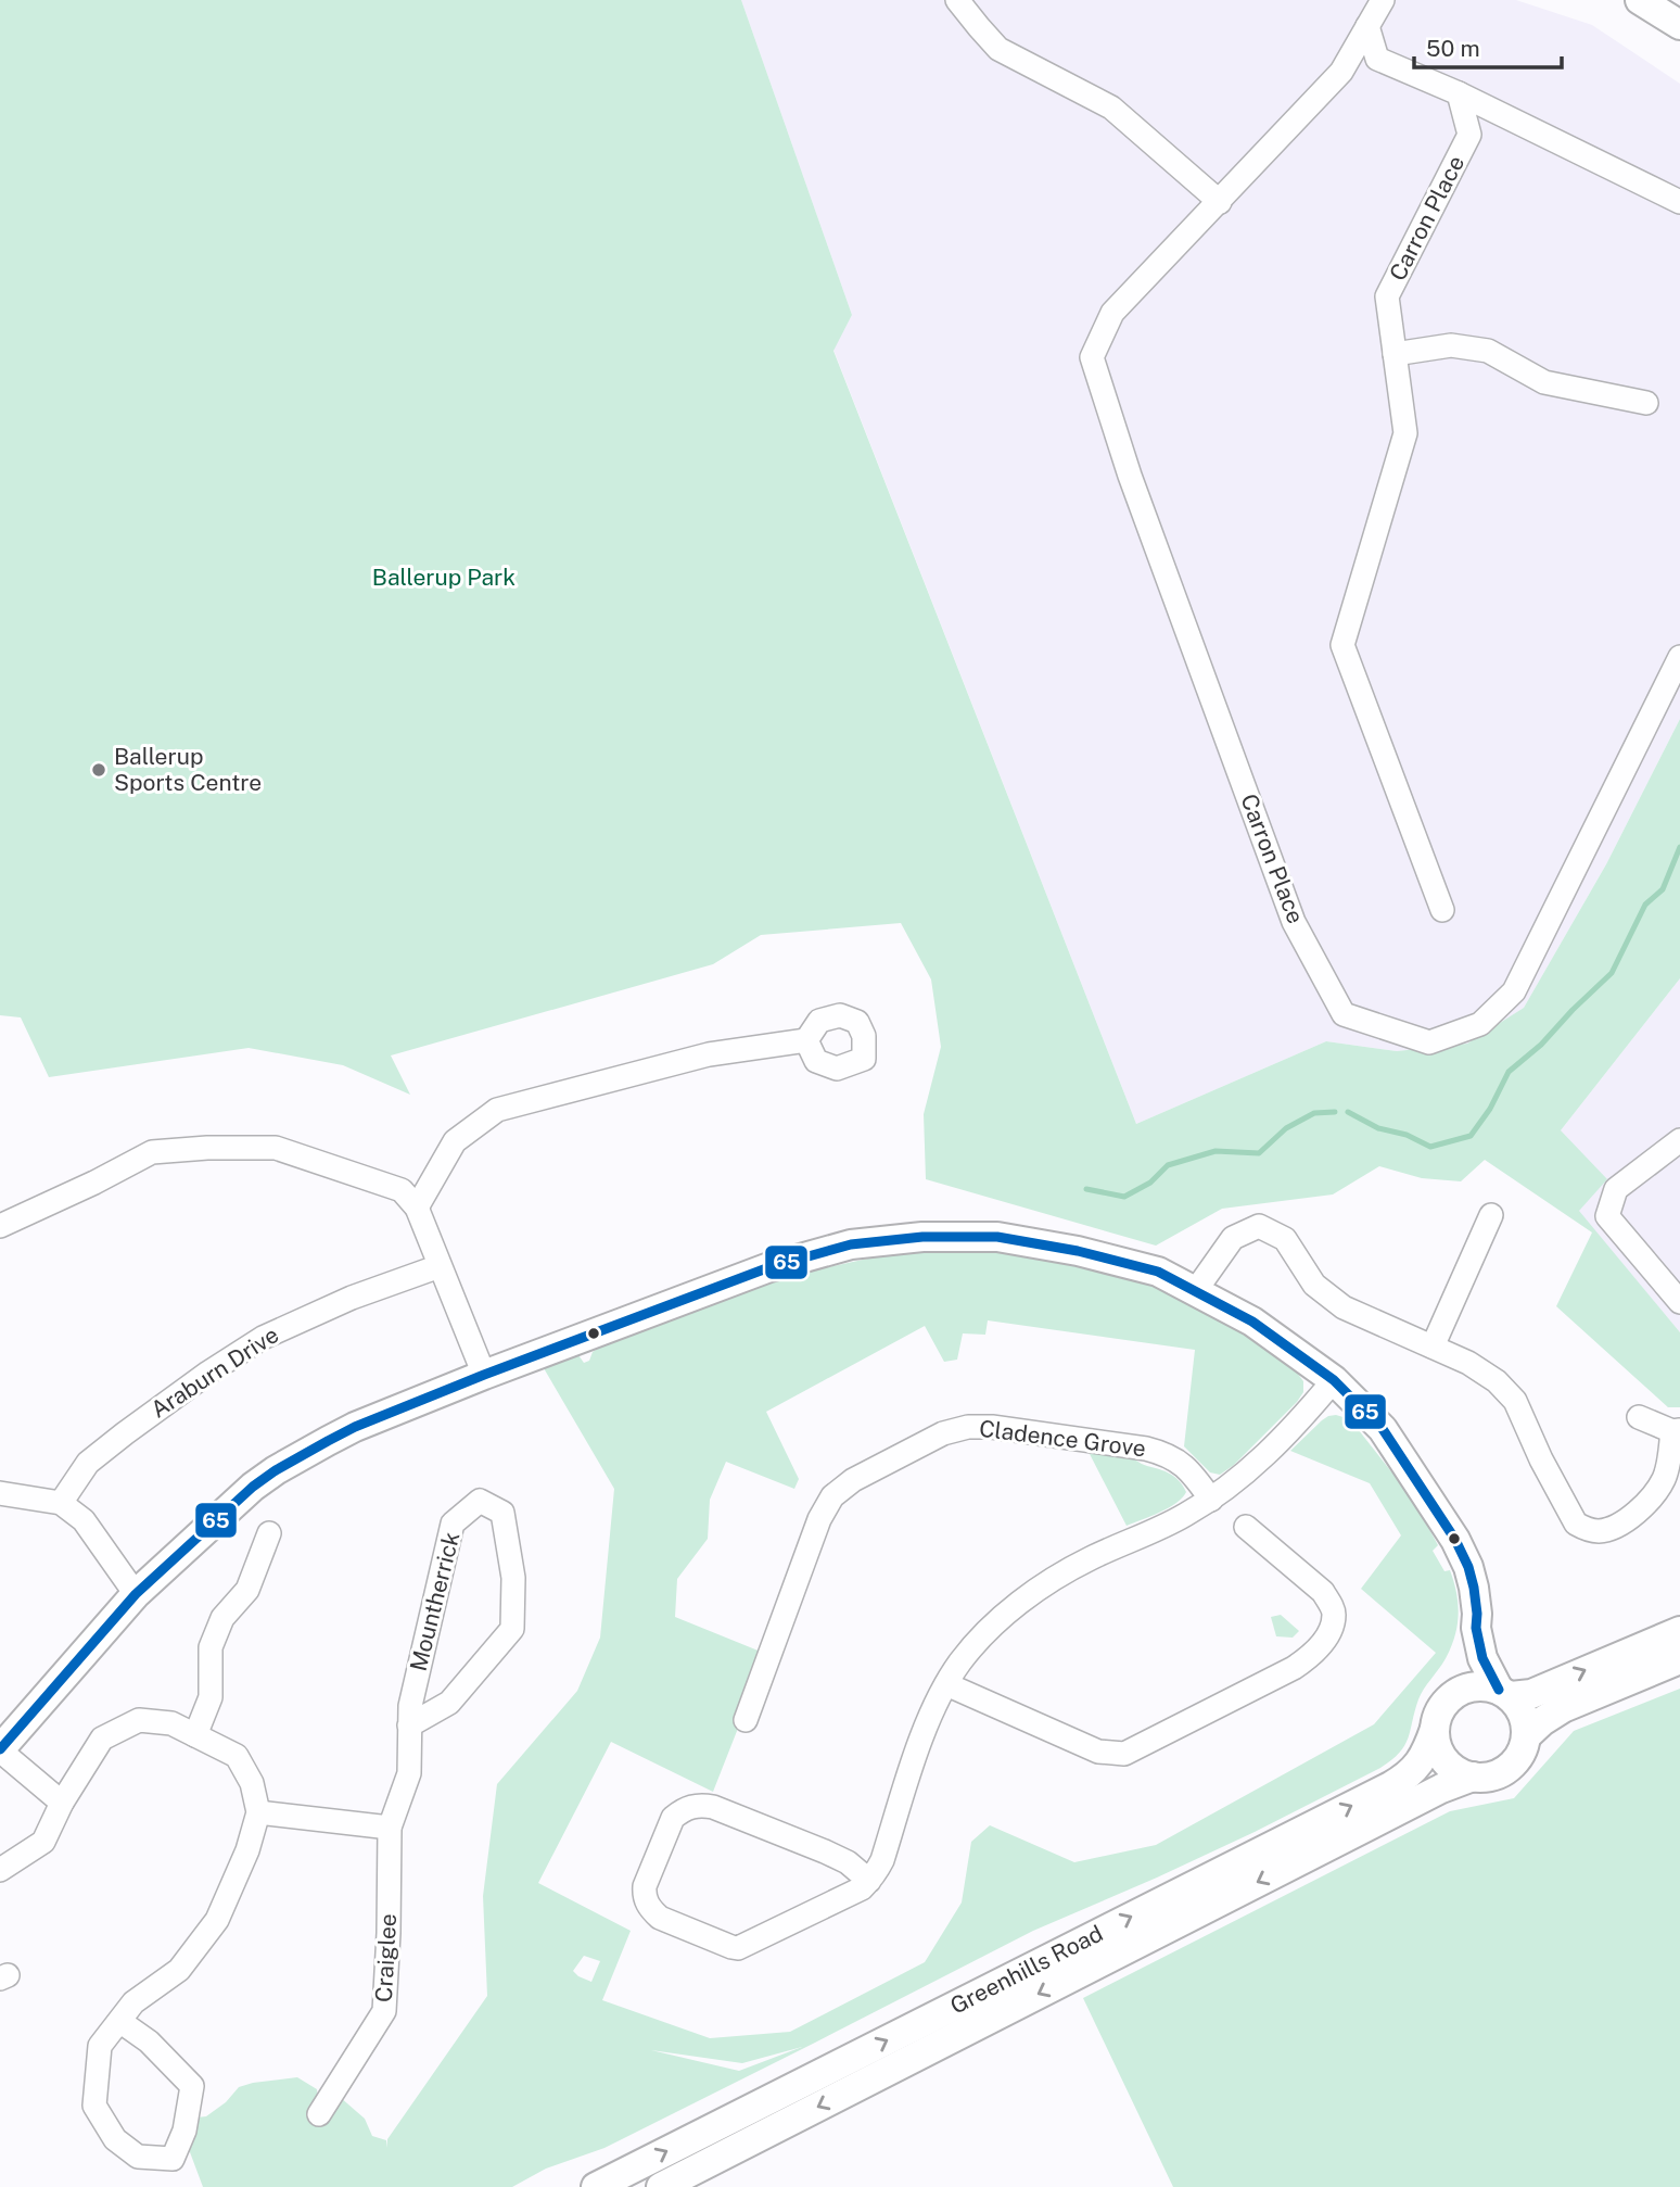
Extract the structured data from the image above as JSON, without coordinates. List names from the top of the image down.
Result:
{
  "streets": {
    "street": [
      "Carron Place",
      "Araburn Drive",
      "Cladence Grove",
      "Mountherrick",
      "Craiglee",
      "Greenhills Road"
    ]
  },
  "crossings": [
    ["Mountherrick", "Craiglee"]
  ],
  "parks": ["Ballerup Park"],
  "places": ["Ballerup Sports Centre"],
  "lines": ["transit line 65"],
  "scale_bar": "50 m"
}
